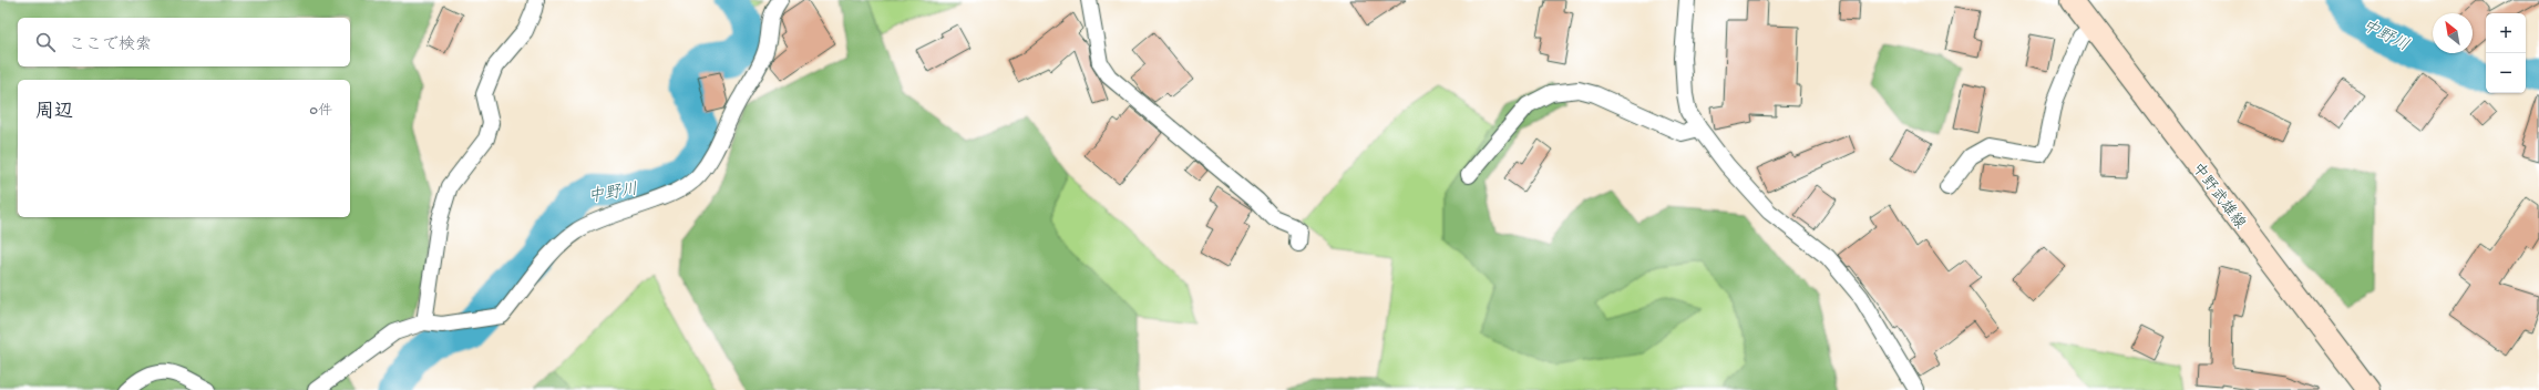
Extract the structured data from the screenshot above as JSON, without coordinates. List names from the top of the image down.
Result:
{
  "streets": {
    "main road": ["中野武雄線"]
  },
  "water": ["中野川"],
  "north": "top left",
  "page": {
    "map_buttons": ["+", "−"],
    "search": "ここで検索",
    "heading": ["周辺", "0件"]
  }
}
